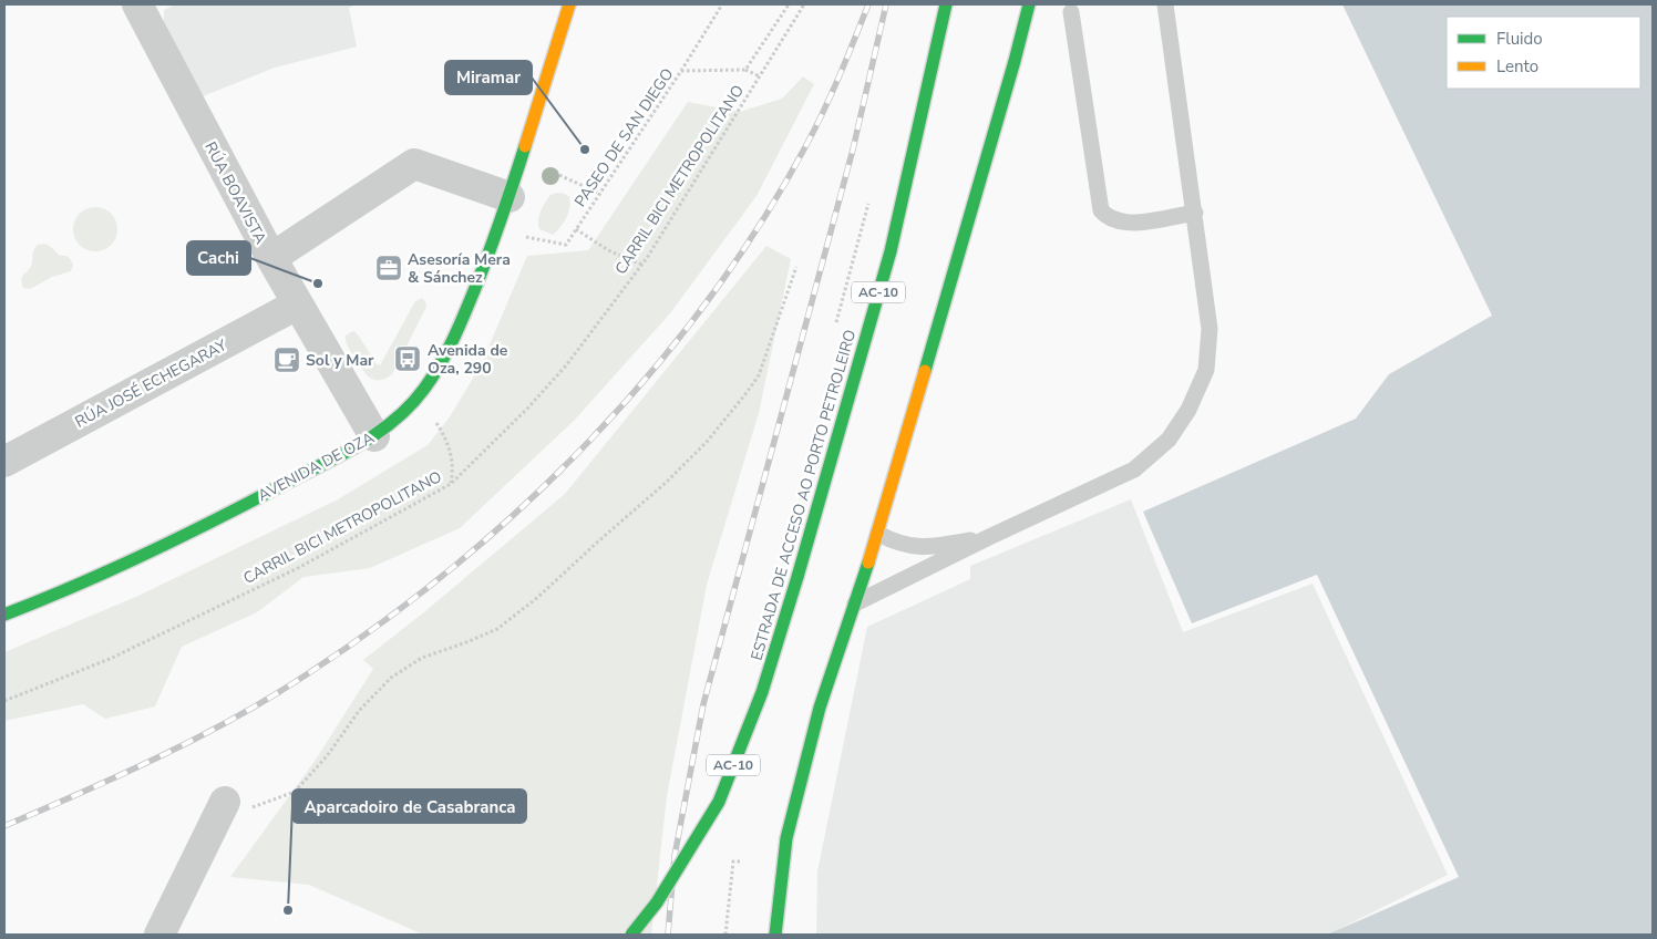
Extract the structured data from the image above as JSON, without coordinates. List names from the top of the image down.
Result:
{
  "streets": {
    "street": [
      "RÚA BOAVISTA",
      "AC-10",
      "RÚA JOSÉ ECHEGARAY",
      "AVENIDA DE OZA",
      "ESTRADA DE ACCESO AO PORTO PETROLEIRO"
    ],
    "path": ["PASEO DE SAN DIEGO", "CARRIL BICI METROPOLITANO"]
  },
  "crossings": [
    ["RÚA BOAVISTA", "RÚA JOSÉ ECHEGARAY"],
    ["RÚA BOAVISTA", "AVENIDA DE OZA"]
  ],
  "places": {
    "other": ["Miramar", "Cachi", "Aparcadoiro de Casabranca"],
    "office": ["Asesoría Mera & Sánchez"],
    "bus stop": ["Avenida de Oza, 290"],
    "cafe": ["Sol y Mar"]
  },
  "legend": ["Fluido", "Lento"]
}
